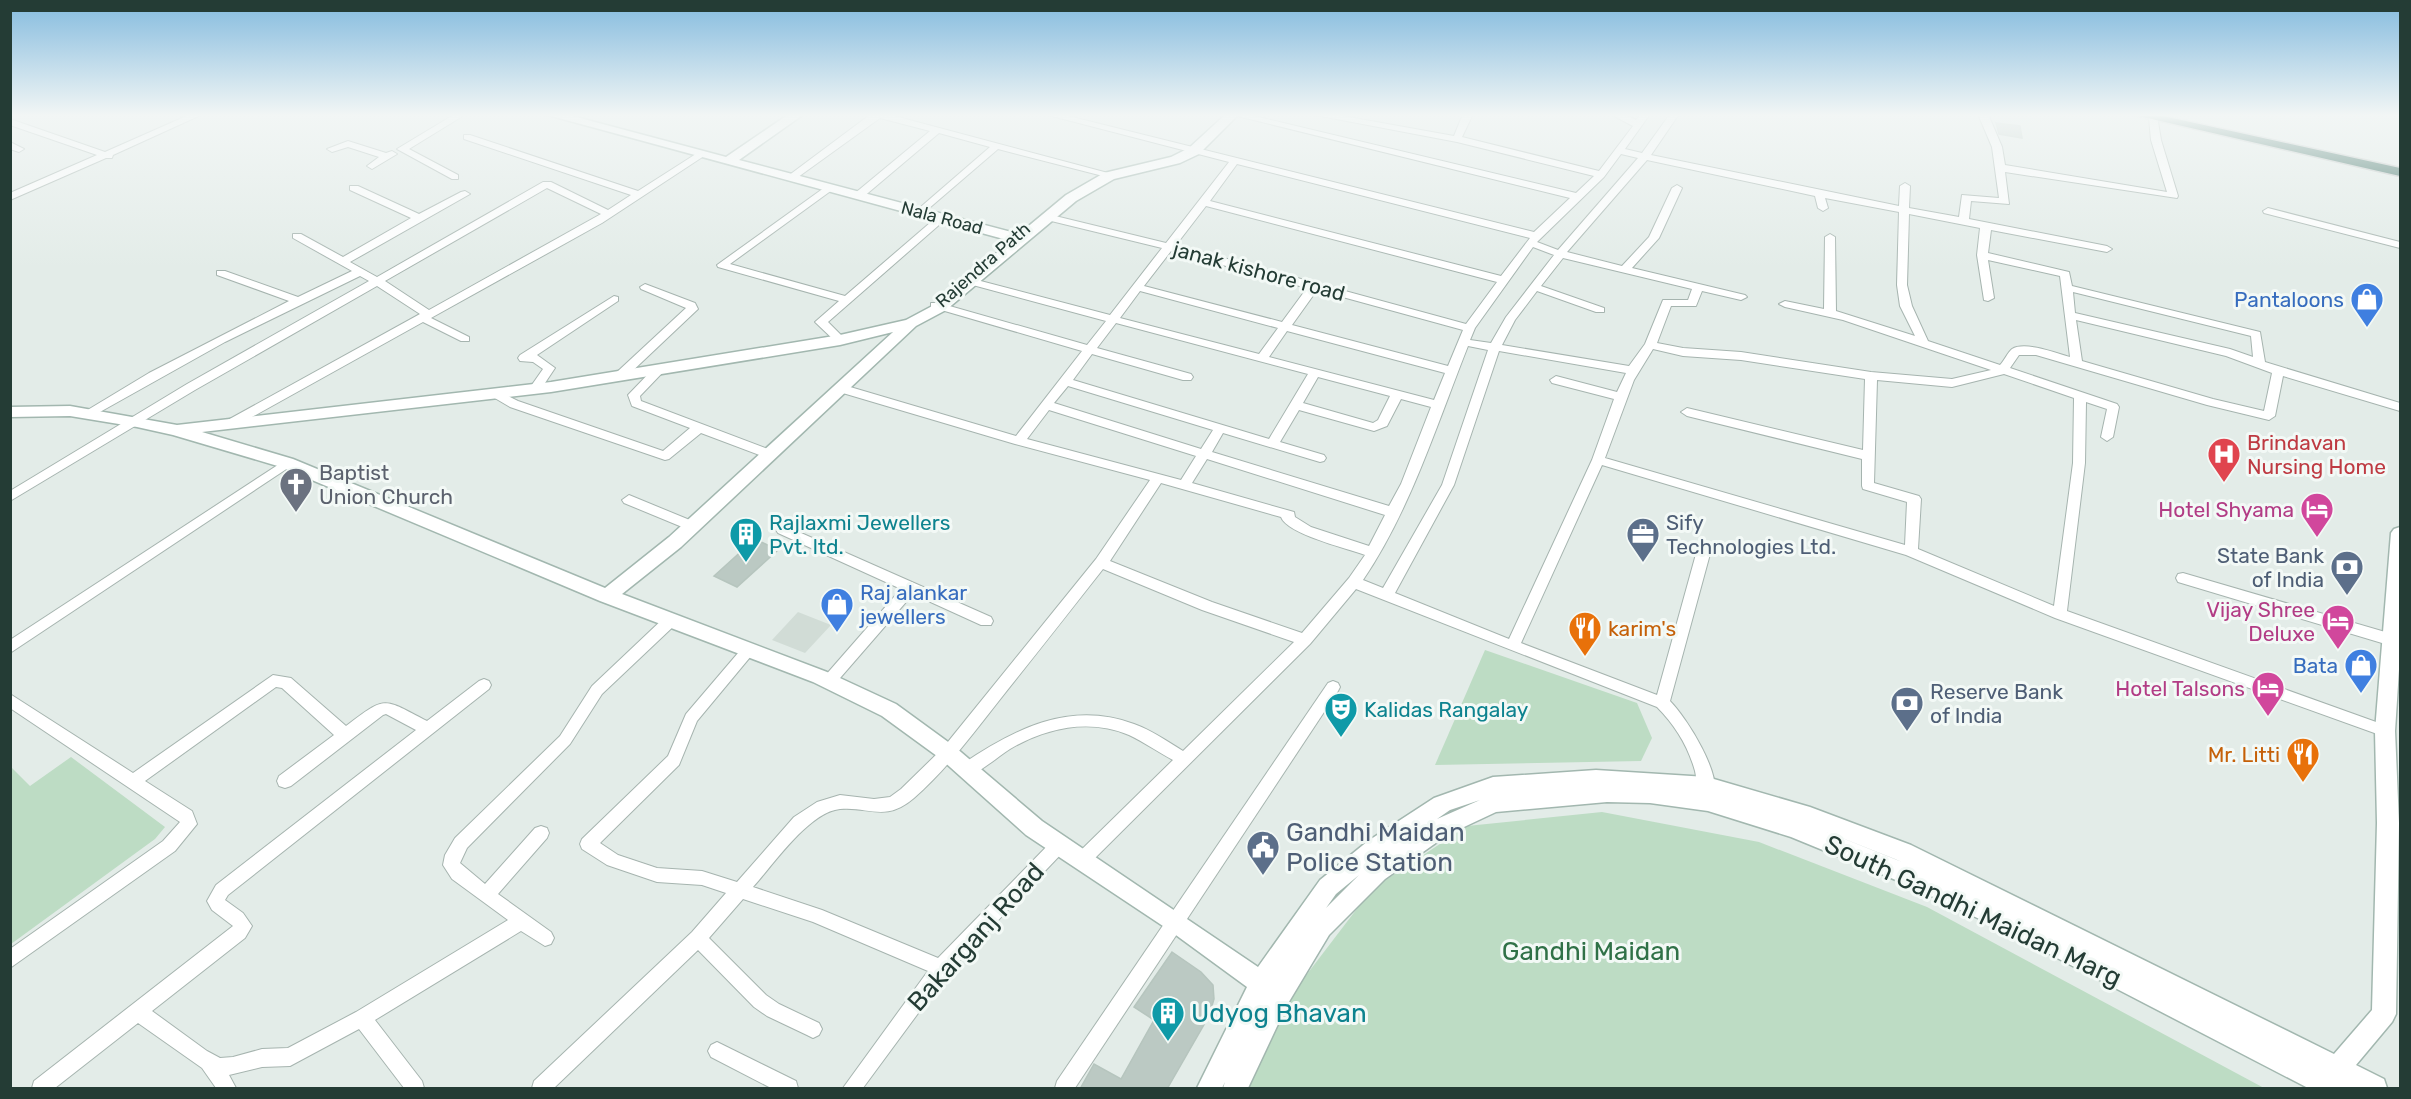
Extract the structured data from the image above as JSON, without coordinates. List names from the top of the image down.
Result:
{
  "streets": {
    "main road": ["Nala Road", "Rajendra Path", "South Gandhi Maidan Marg"],
    "street": ["janak kishore road", "Bakarganj Road"]
  },
  "crossings": [
    ["Nala Road", "Rajendra Path"],
    ["Rajendra Path", "janak kishore road"]
  ],
  "parks": ["Gandhi Maidan"],
  "places": {
    "shop": ["Pantaloons", "Raj alankar jewellers", "Bata"],
    "hospital": ["Brindavan Nursing Home"],
    "church": ["Baptist Union Church"],
    "hotel": ["Hotel Shyama", "Vijay Shree Deluxe", "Hotel Talsons"],
    "building": ["Rajlaxmi Jewellers Pvt. ltd.", "Udyog Bhavan"],
    "office": ["Sify Technologies Ltd."],
    "bank": ["State Bank of India", "Reserve Bank of India"],
    "restaurant": ["karim's", "Mr. Litti"],
    "theatre": ["Kalidas Rangalay"],
    "public building": ["Gandhi Maidan Police Station"]
  }
}
